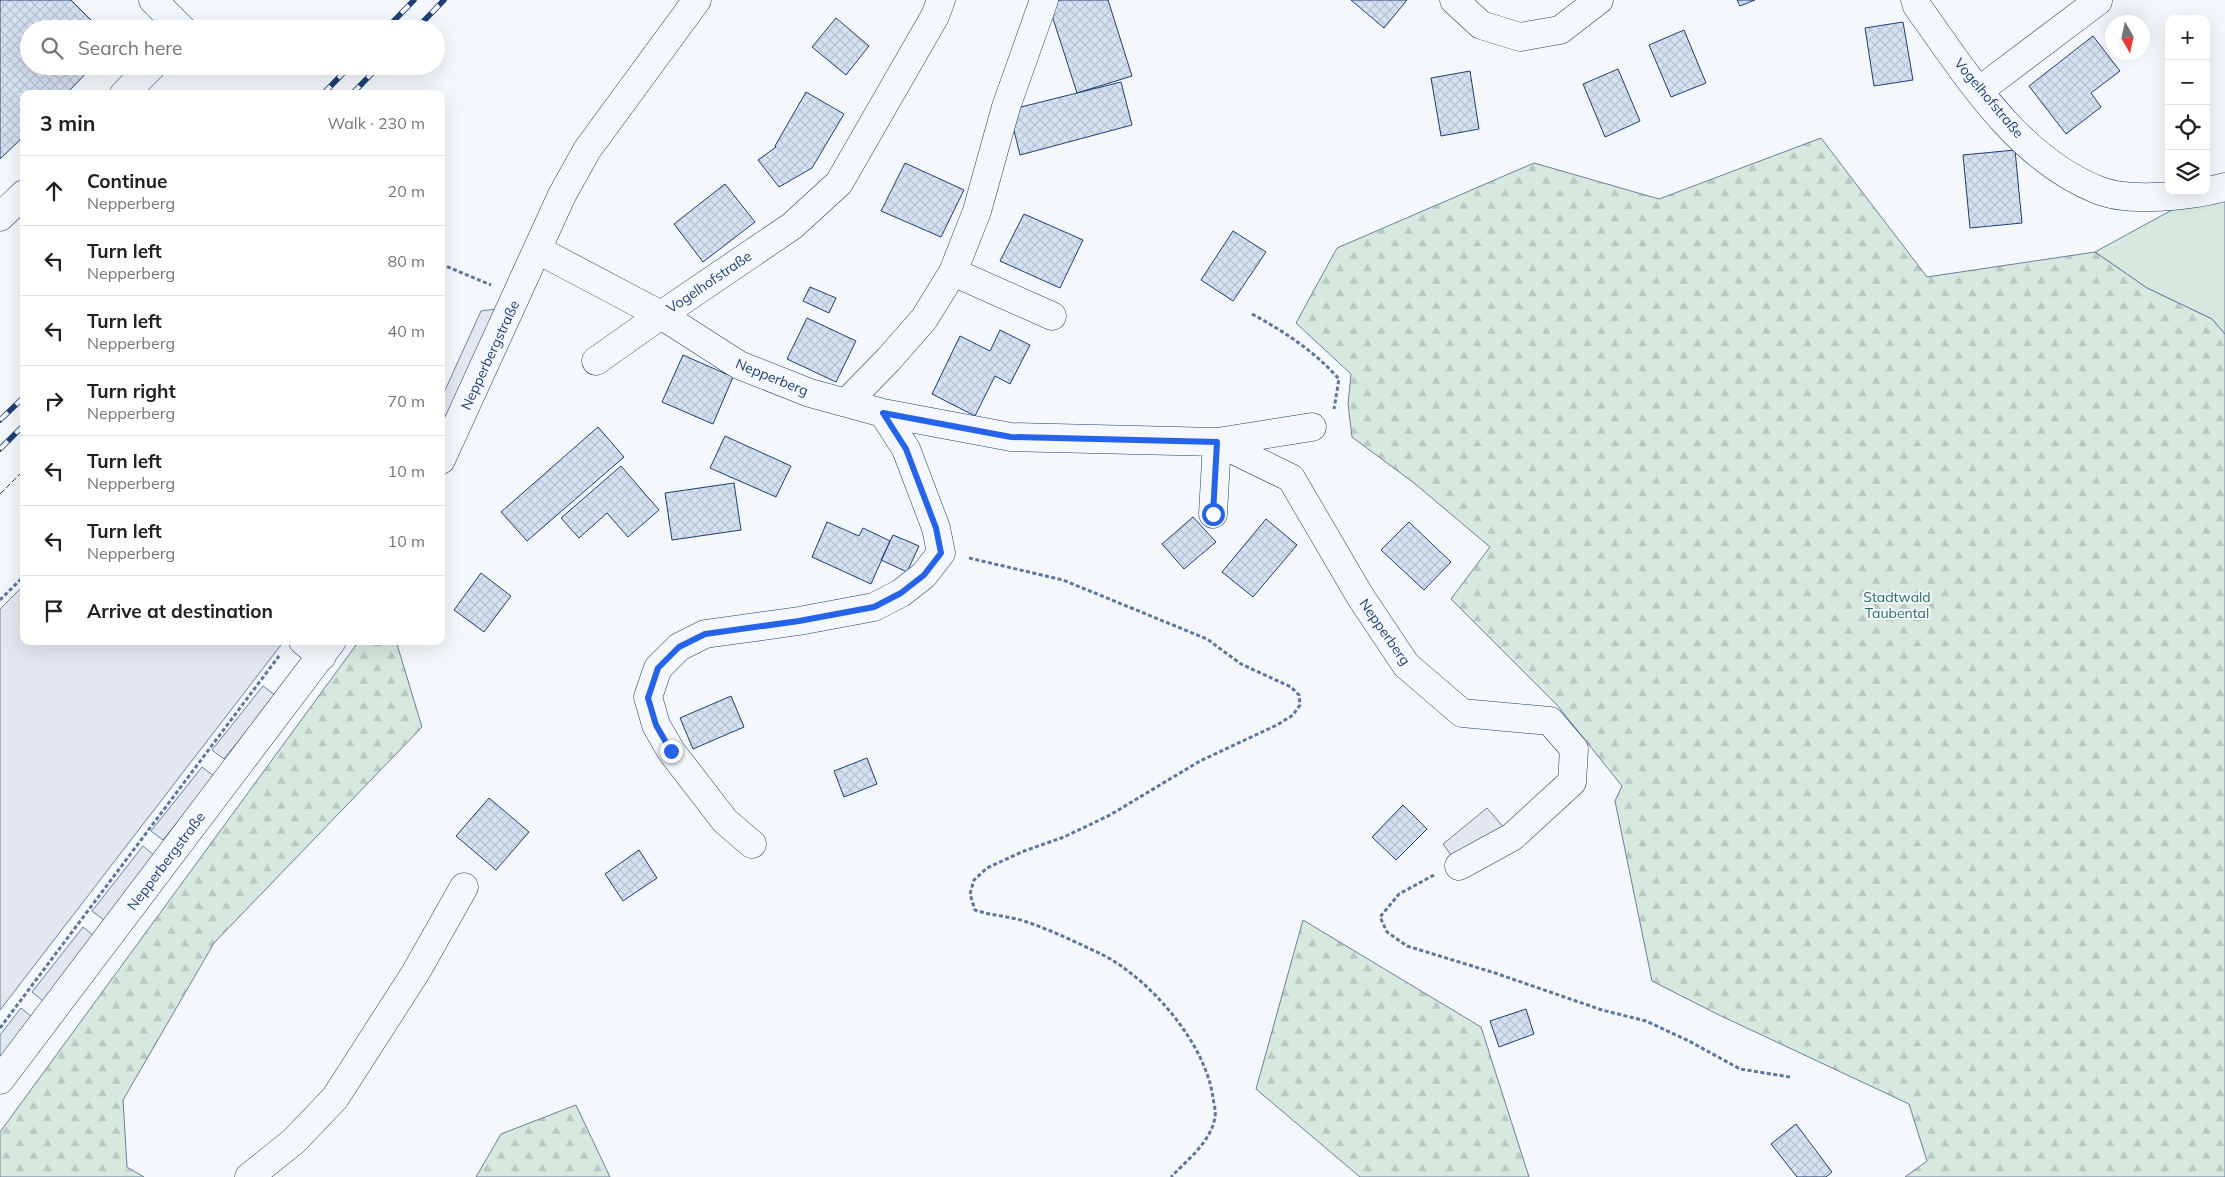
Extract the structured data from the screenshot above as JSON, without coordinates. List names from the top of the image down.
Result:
{
  "streets": {
    "street": ["Vogelhofstraße", "Nepperbergstraße", "Nepperberg"]
  },
  "crossings": [
    ["Vogelhofstraße", "Nepperbergstraße"],
    ["Vogelhofstraße", "Nepperberg"]
  ],
  "parks": ["Stadtwald Taubental"],
  "north": "bottom",
  "page": {
    "map_buttons": ["+", "−"],
    "search": "Search here",
    "heading": ["3 min", "Walk · 230 m"],
    "list": [
      ["Continue", "Nepperberg", "20 m"],
      ["Turn left", "Nepperberg", "80 m"],
      ["Turn left", "Nepperberg", "40 m"],
      ["Turn right", "Nepperberg", "70 m"],
      ["Turn left", "Nepperberg", "10 m"],
      ["Turn left", "Nepperberg", "10 m"],
      "Arrive at destination"
    ]
  }
}
